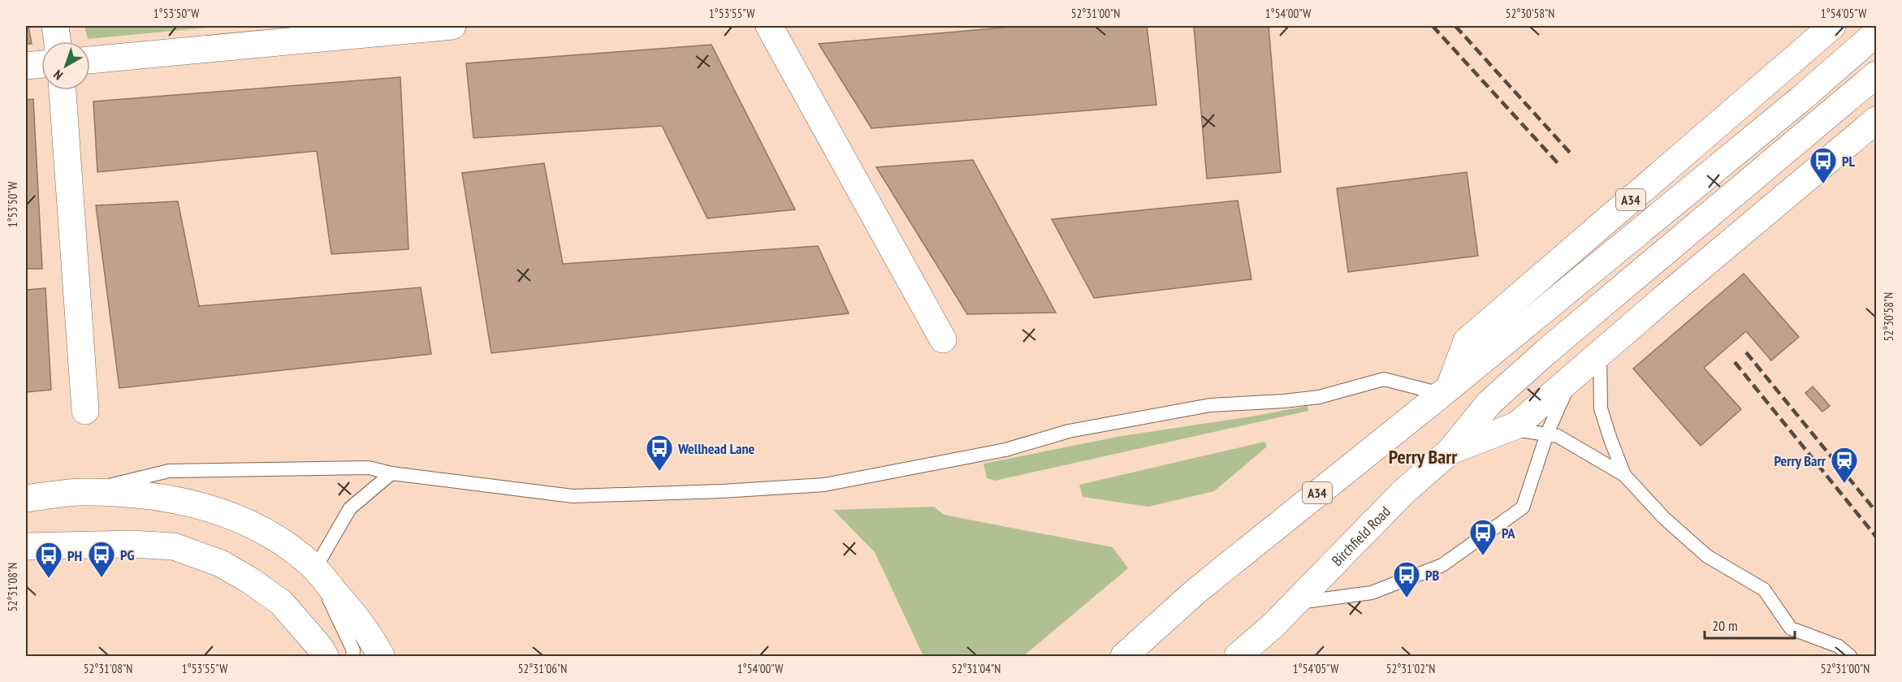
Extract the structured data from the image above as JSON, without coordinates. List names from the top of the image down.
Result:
{
  "streets": {
    "main road": ["A34", "Birchfield Road"]
  },
  "districts": ["Perry Barr"],
  "places": {
    "bus stop": [
      "PL",
      "Wellhead Lane",
      "PA",
      "PG",
      "PH",
      "PB"
    ],
    "station": ["Perry Barr"]
  },
  "scale_bar": "20 m",
  "north": "bottom left",
  "coordinates": [
    "1°53'50\"W",
    "1°53'55\"W",
    "52°31'00\"N",
    "1°54'00\"W",
    "52°30'58\"N",
    "1°54'05\"W",
    "52°31'08\"N",
    "52°31'06\"N",
    "52°31'04\"N",
    "52°31'02\"N"
  ]
}
